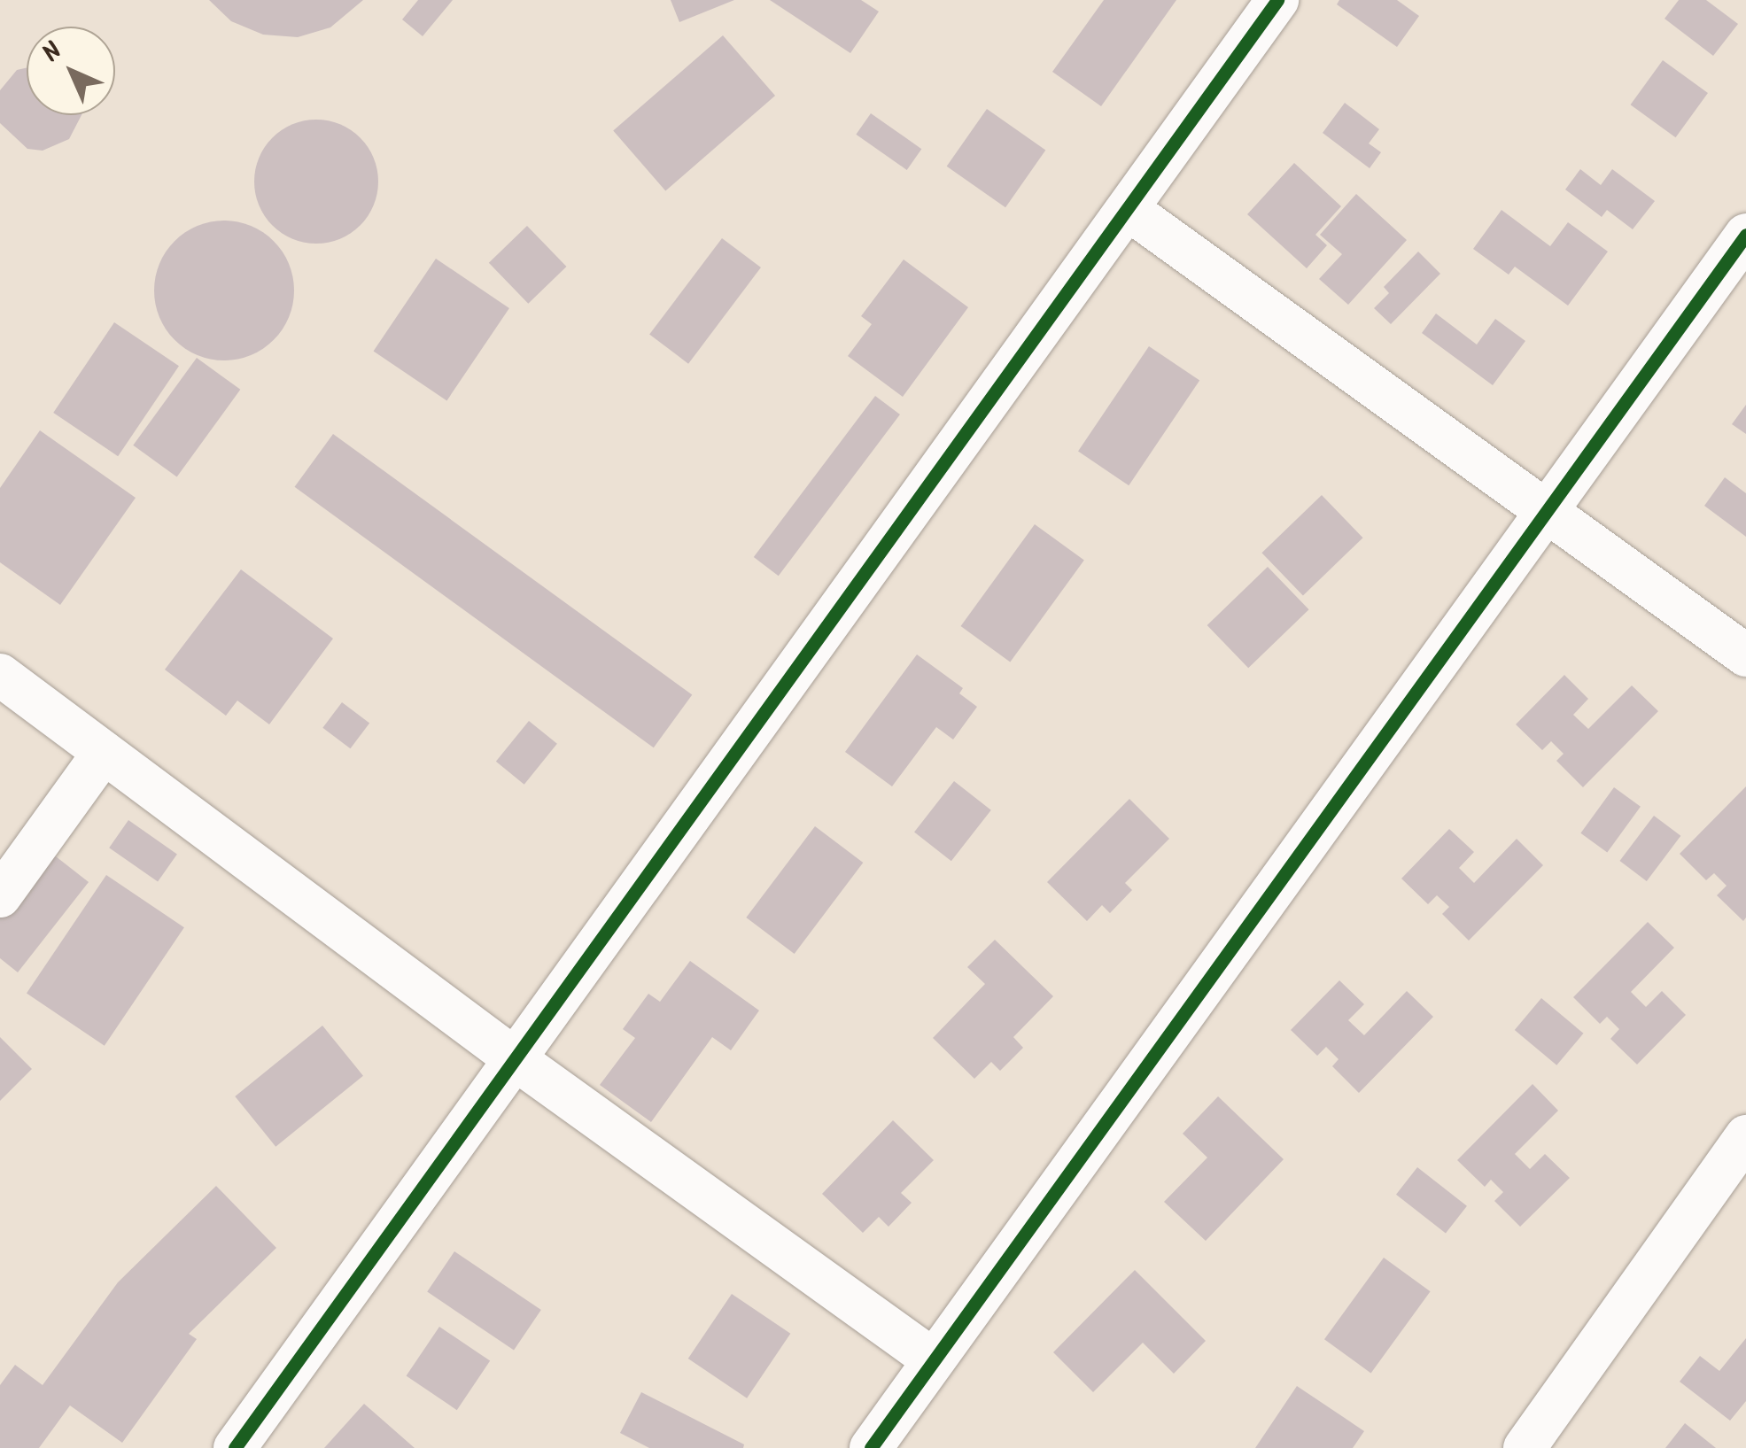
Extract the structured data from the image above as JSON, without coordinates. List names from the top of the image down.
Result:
{
  "north": "top left"
}
